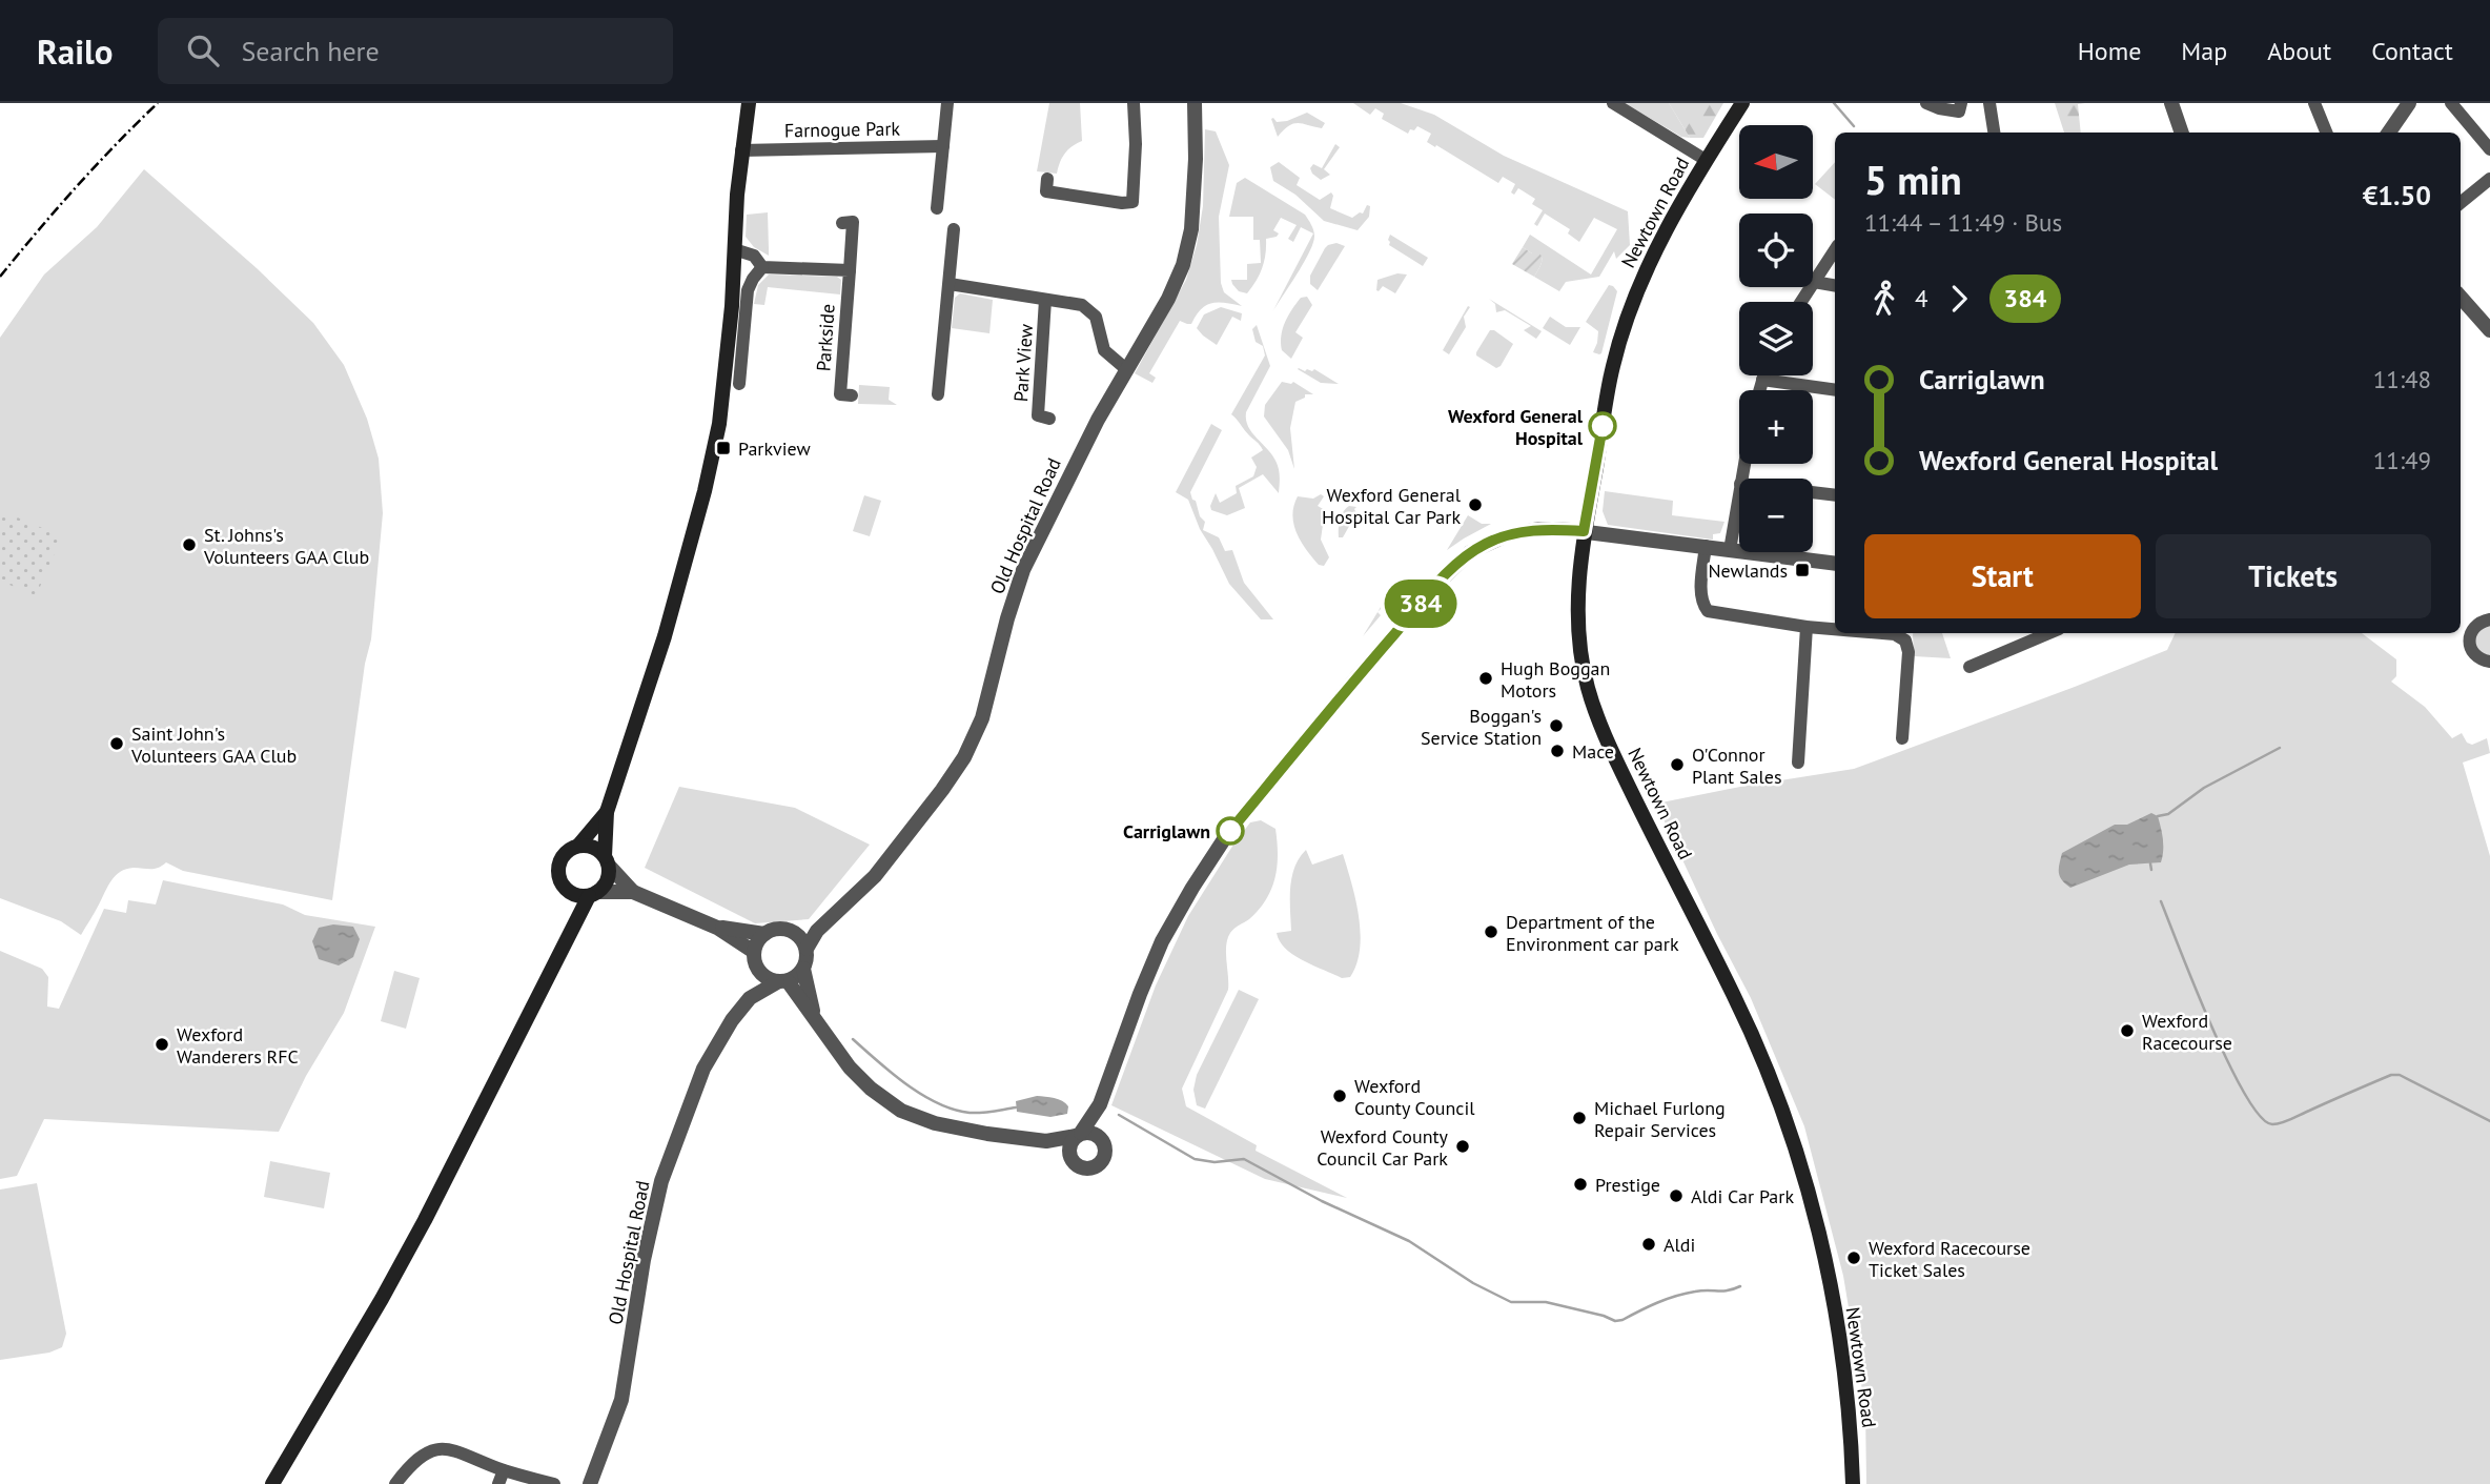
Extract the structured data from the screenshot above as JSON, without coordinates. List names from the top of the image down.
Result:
{
  "streets": {
    "main road": ["Newtown Road"],
    "street": [
      "Farnogue Park",
      "Parkside",
      "Park View",
      "Old Hospital Road"
    ]
  },
  "crossings": [
    ["Park View", "Old Hospital Road"]
  ],
  "places": {
    "other": [
      "Wexford General Hospital",
      "Wexford General Hospital Car Park",
      "St. Johns's Volunteers GAA Club",
      "Hugh Boggan Motors",
      "Boggan's Service Station",
      "Saint John's Volunteers GAA Club",
      "Mace",
      "O'Connor Plant Sales",
      "Carriglawn",
      "Department of the Environment car park",
      "Wexford Racecourse",
      "Wexford Wanderers RFC",
      "Wexford County Council",
      "Michael Furlong Repair Services",
      "Wexford County Council Car Park",
      "Prestige",
      "Aldi Car Park",
      "Aldi",
      "Wexford Racecourse Ticket Sales"
    ],
    "transit": ["Parkview", "Newlands"]
  },
  "lines": ["bus line 384"],
  "north": "left",
  "page": {
    "header": "Railo",
    "search": "Search here",
    "nav": [
      "Home",
      "Map",
      "About",
      "Contact"
    ],
    "on_map": "384",
    "map_buttons": ["+", "−"],
    "heading": ["5 min", "11:44 – 11:49 · Bus", "€1.50"],
    "legs": ["4", "384"],
    "list": [
      {
        "name": "Carriglawn",
        "value": "11:48"
      },
      {
        "name": "Wexford General Hospital",
        "value": "11:49"
      }
    ],
    "buttons": ["Start", "Tickets"]
  }
}
